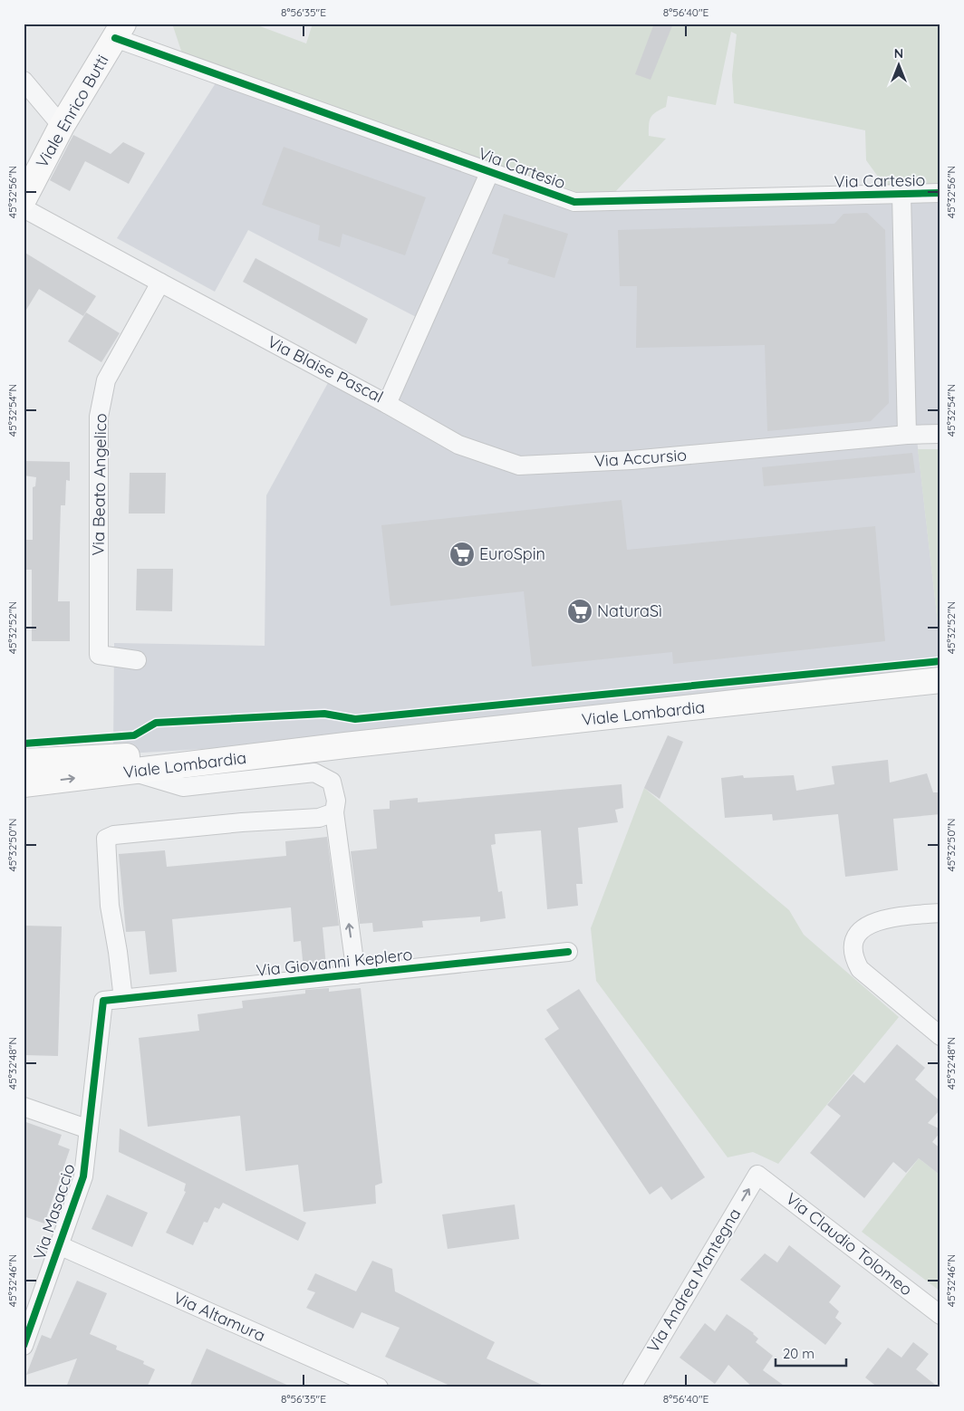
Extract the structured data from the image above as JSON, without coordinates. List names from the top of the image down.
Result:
{
  "streets": {
    "main road": ["Viale Enrico Butti", "Viale Lombardia"],
    "street": [
      "Via Cartesio",
      "Via Blaise Pascal",
      "Via Accursio",
      "Via Beato Angelico",
      "Via Giovanni Keplero",
      "Via Masaccio",
      "Via Claudio Tolomeo",
      "Via Andrea Mantegna",
      "Via Altamura"
    ]
  },
  "crossings": [
    ["Viale Enrico Butti", "Via Cartesio"],
    ["Via Cartesio", "Via Blaise Pascal"],
    ["Via Blaise Pascal", "Via Accursio"],
    ["Via Blaise Pascal", "Via Beato Angelico"],
    ["Via Giovanni Keplero", "Via Masaccio"],
    ["Via Masaccio", "Via Altamura"],
    ["Via Claudio Tolomeo", "Via Andrea Mantegna"]
  ],
  "one_way": ["Via Andrea Mantegna"],
  "places": {
    "supermarket": ["EuroSpin", "NaturaSì"]
  },
  "scale_bar": "20 m",
  "north": "top",
  "coordinates": [
    "8°56'35\"E",
    "8°56'40\"E",
    "45°32'56\"N",
    "45°32'54\"N",
    "45°32'52\"N",
    "45°32'50\"N",
    "45°32'48\"N",
    "45°32'46\"N"
  ]
}
